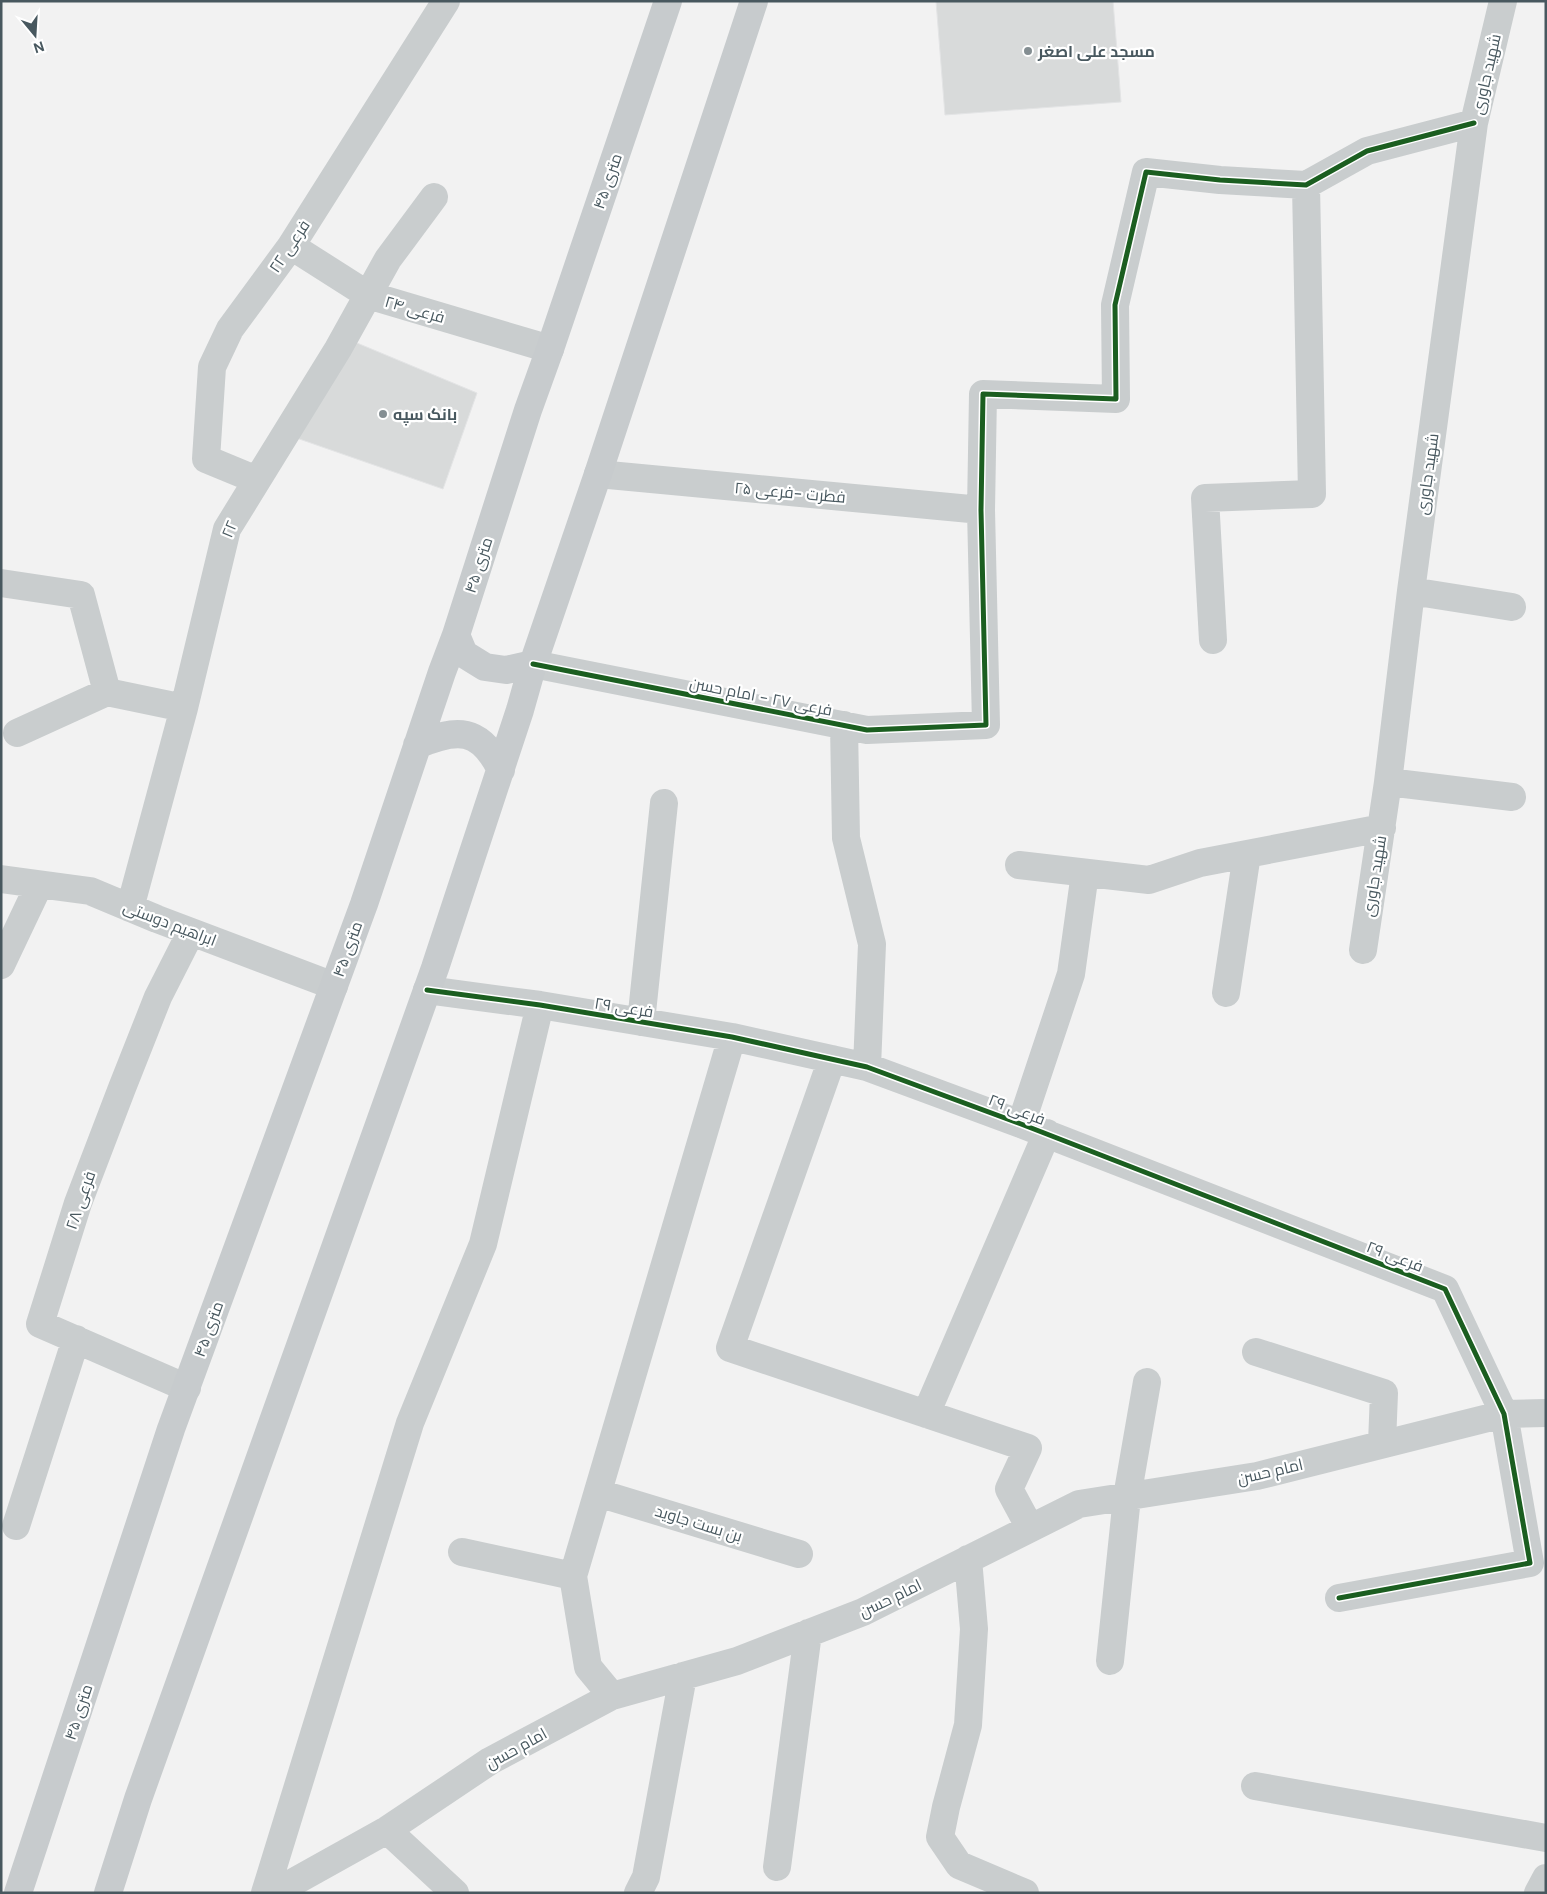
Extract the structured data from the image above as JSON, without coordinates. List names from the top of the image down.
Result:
{
  "streets": {
    "main road": ["۴۵ متری"],
    "street": [
      "شهید جاوری",
      "فرعی ۲۲",
      "فرعی ۲۴",
      "فطرت -فرعی ۲۵",
      "۲۲",
      "فرعی ۲۷ - امام حسن",
      "ابراهیم دوستی",
      "فرعی ۲۹",
      "فرعی ۲۸",
      "امام حسن",
      "بن بست جاوید"
    ]
  },
  "crossings": [
    ["۴۵ متری", "فرعی ۲۴"],
    ["۴۵ متری", "ابراهیم دوستی"],
    ["۴۵ متری", "فرعی ۲۸"],
    ["فرعی ۲۲", "فرعی ۲۴"],
    ["فرعی ۲۲", "۲۲"],
    ["فرعی ۲۴", "۲۲"],
    ["فطرت -فرعی ۲۵", "فرعی ۲۷ - امام حسن"],
    ["۲۲", "ابراهیم دوستی"],
    ["ابراهیم دوستی", "فرعی ۲۸"],
    ["فرعی ۲۹", "امام حسن"]
  ],
  "places": ["مسجد علی اصغر", "بانک سپه"],
  "north": "bottom"
}
